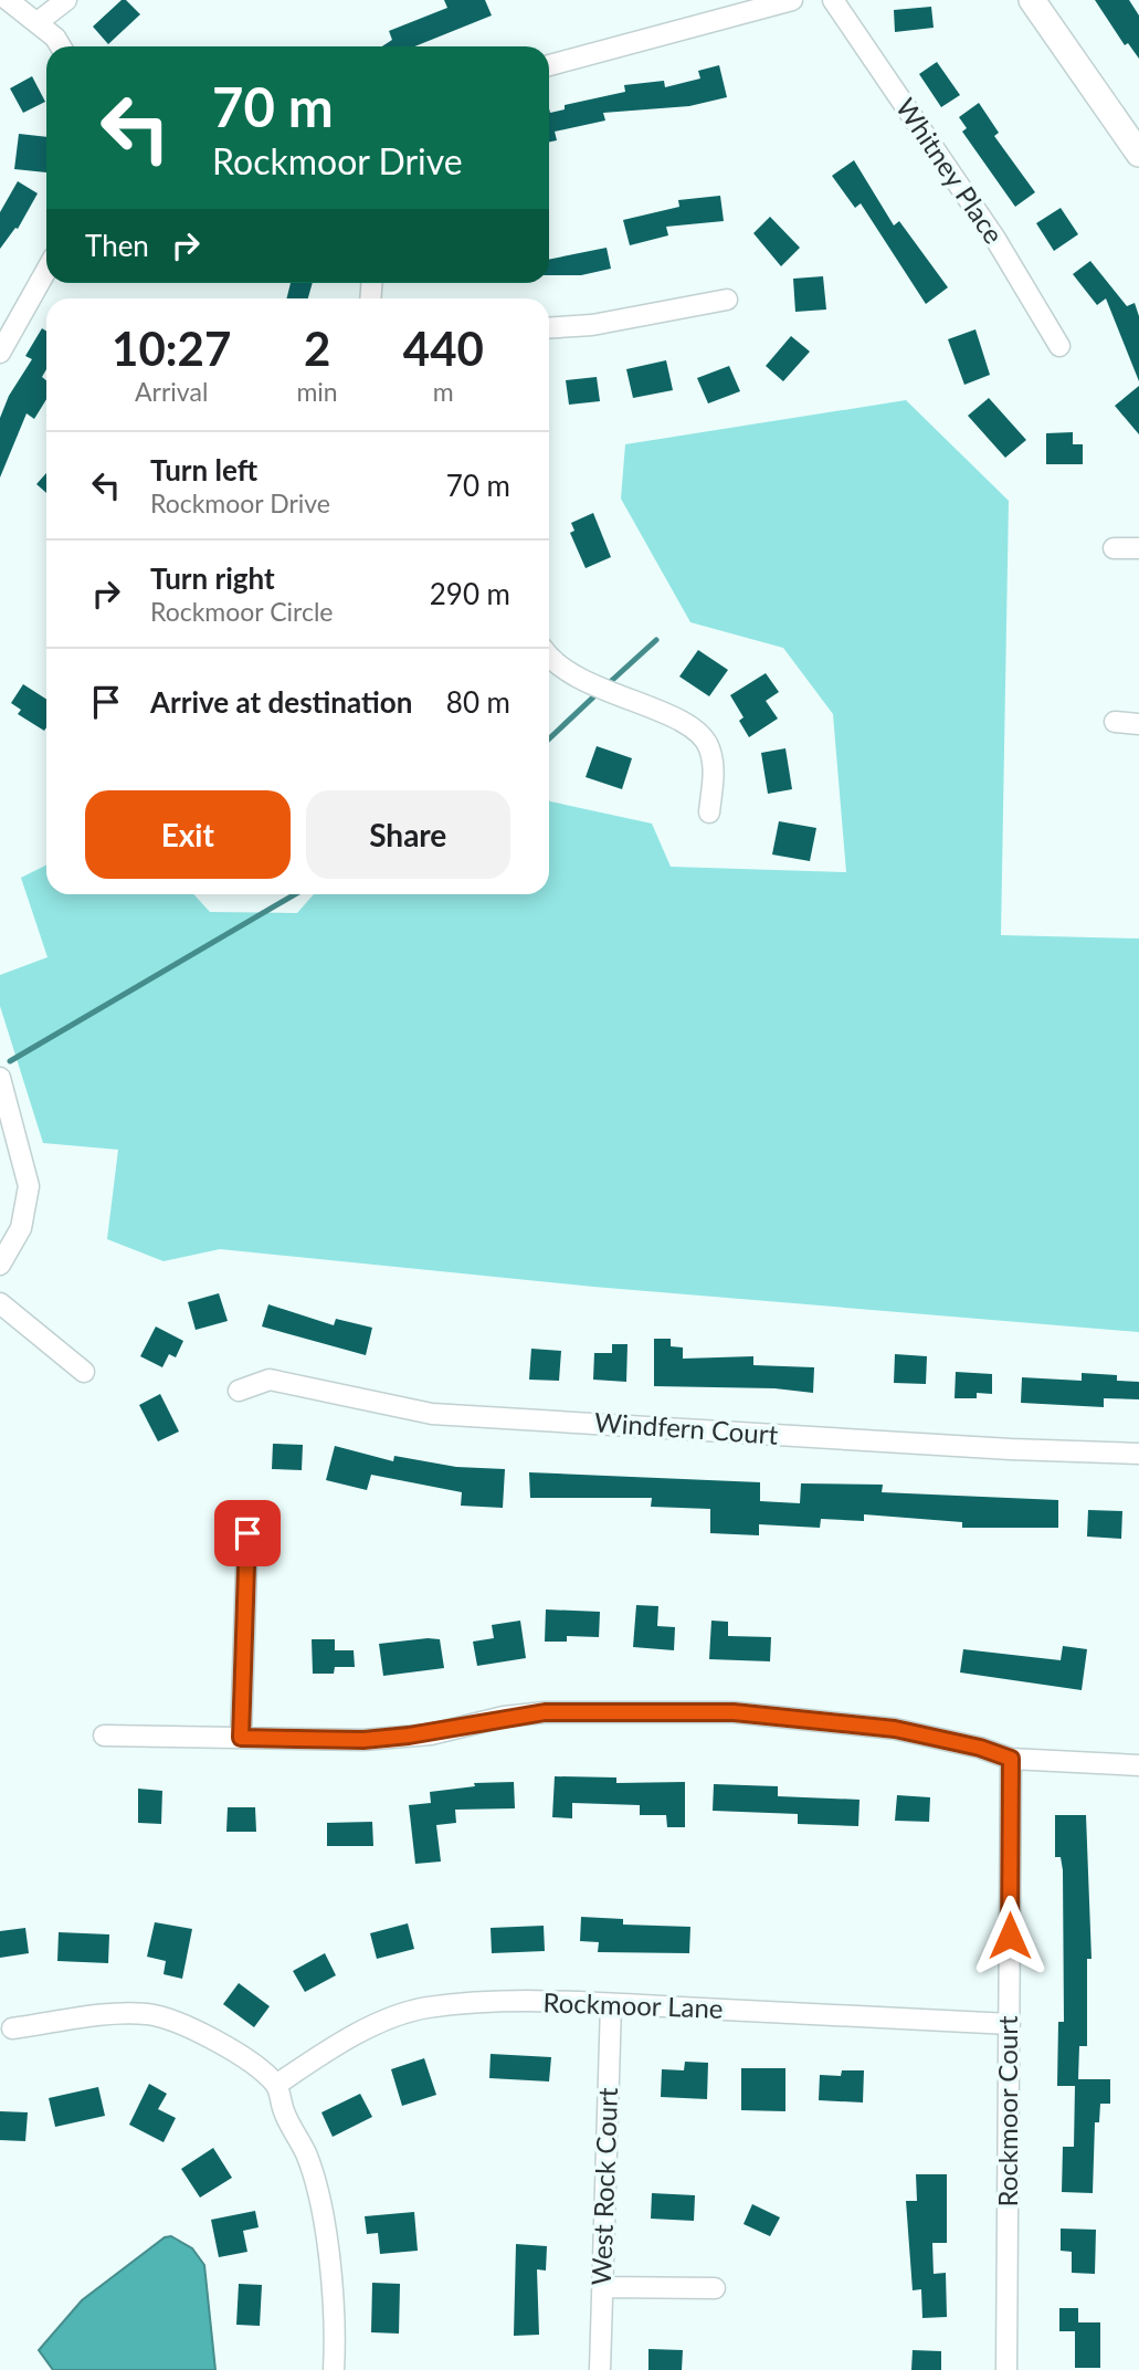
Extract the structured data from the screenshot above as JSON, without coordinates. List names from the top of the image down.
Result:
{
  "streets": {
    "street": [
      "Whitney Place",
      "Windfern Court",
      "Rockmoor Lane",
      "Rockmoor Court",
      "West Rock Court"
    ]
  },
  "crossings": [
    ["Rockmoor Lane", "Rockmoor Court"],
    ["Rockmoor Lane", "West Rock Court"]
  ],
  "page": {
    "turn": ["70 m", "Rockmoor Drive"],
    "then": "Then",
    "eta": [
      "10:27",
      "Arrival",
      "2",
      "min",
      "440",
      "m"
    ],
    "list": [
      {
        "name": "Turn left",
        "note": "Rockmoor Drive",
        "value": "70 m"
      },
      {
        "name": "Turn right",
        "note": "Rockmoor Circle",
        "value": "290 m"
      },
      {
        "name": "Arrive at destination",
        "value": "80 m"
      }
    ],
    "buttons": ["Exit", "Share"]
  }
}
